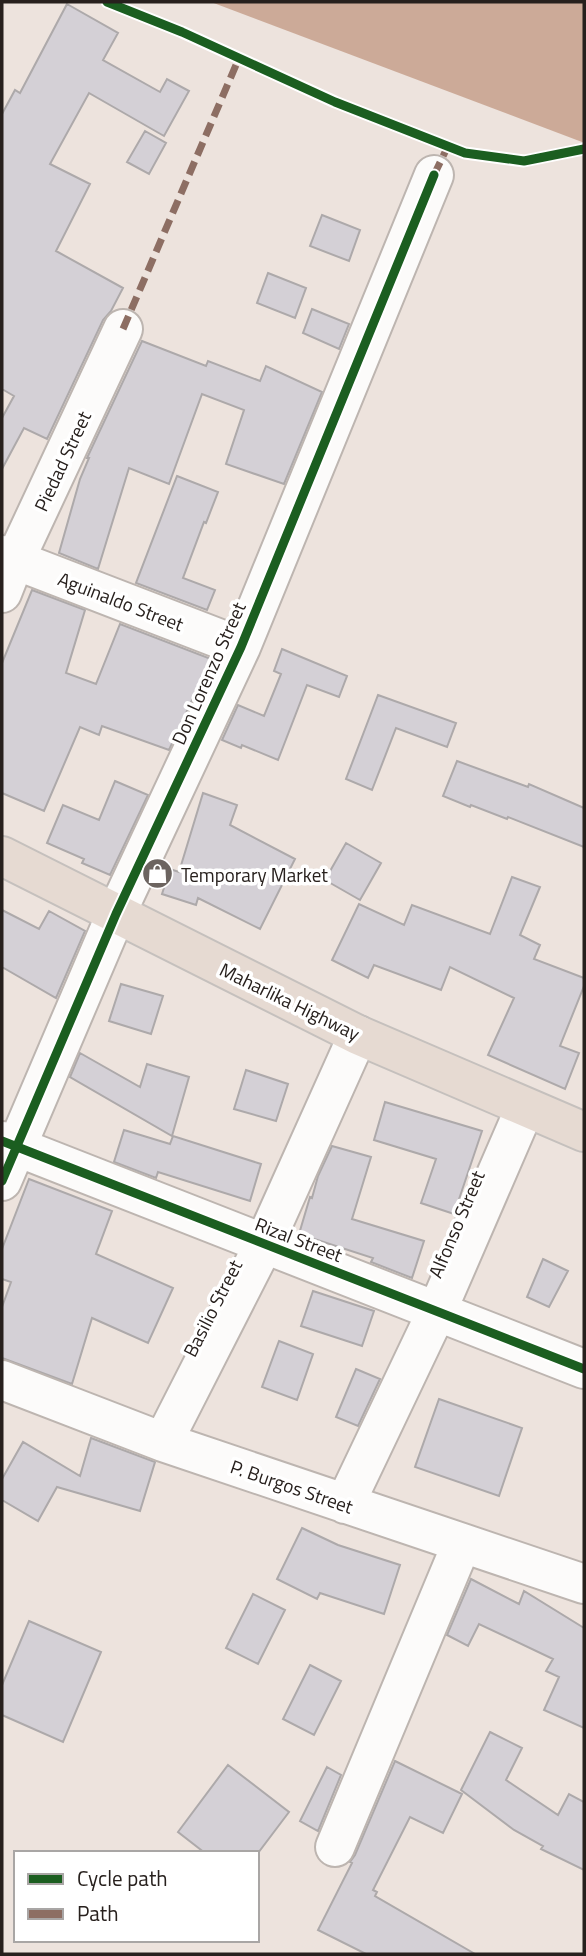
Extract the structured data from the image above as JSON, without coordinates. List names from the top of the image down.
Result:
{
  "streets": {
    "highway": ["Maharlika Highway"],
    "street": [
      "Piedad Street",
      "Aguinaldo Street",
      "Don Lorenzo Street",
      "Alfonso Street",
      "Rizal Street",
      "Basilio Street",
      "P. Burgos Street"
    ]
  },
  "crossings": [
    ["Piedad Street", "Aguinaldo Street"],
    ["Aguinaldo Street", "Don Lorenzo Street"],
    ["Don Lorenzo Street", "Maharlika Highway"],
    ["Don Lorenzo Street", "Rizal Street"],
    ["Maharlika Highway", "Alfonso Street"],
    ["Maharlika Highway", "Basilio Street"],
    ["Alfonso Street", "Rizal Street"],
    ["Alfonso Street", "P. Burgos Street"],
    ["Rizal Street", "Basilio Street"],
    ["Basilio Street", "P. Burgos Street"]
  ],
  "places": {
    "shop": ["Temporary Market"]
  },
  "legend": ["Cycle path", "Path"]
}
